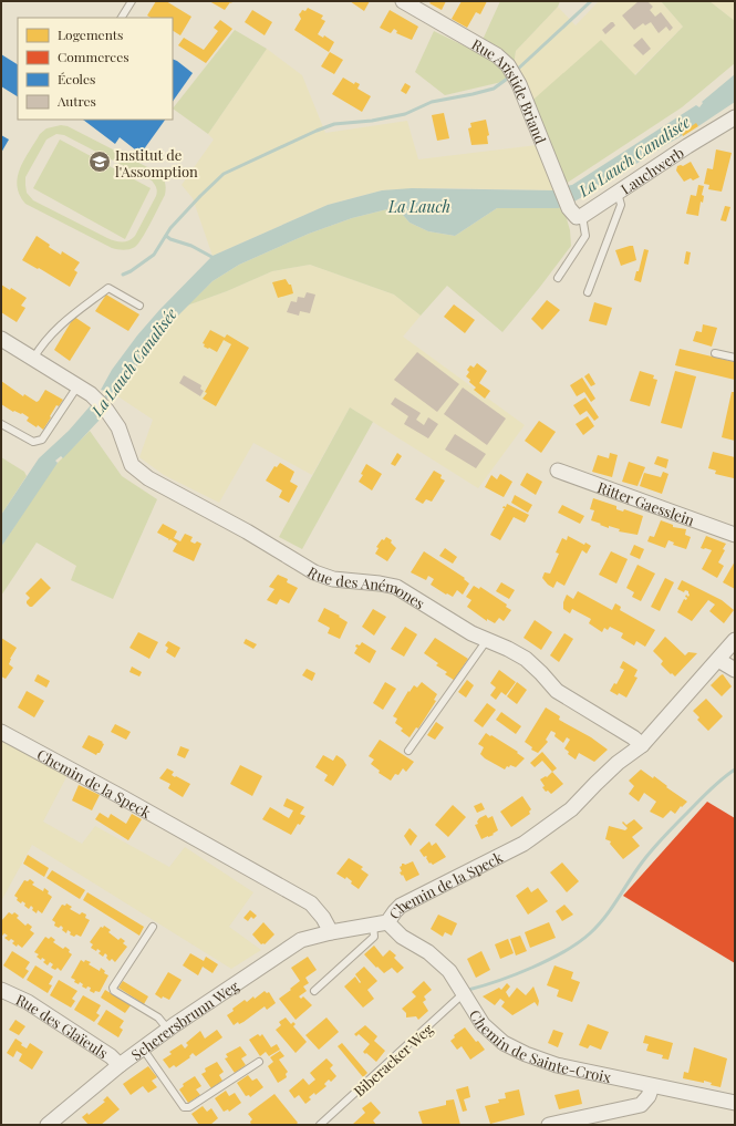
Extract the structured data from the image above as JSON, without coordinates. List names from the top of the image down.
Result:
{
  "streets": {
    "street": [
      "Rue Aristide Briand",
      "Lauchwerb",
      "Ritter Gaesslein",
      "Rue des Anémones",
      "Chemin de la Speck",
      "Scherersbrunn Weg",
      "Rue des Glaïeuls",
      "Chemin de Sainte-Croix"
    ],
    "lane": ["Biberacker Weg"]
  },
  "crossings": [
    ["Rue Aristide Briand", "Lauchwerb"],
    ["Rue des Anémones", "Chemin de la Speck"],
    ["Chemin de la Speck", "Scherersbrunn Weg"],
    ["Chemin de la Speck", "Chemin de Sainte-Croix"],
    ["Scherersbrunn Weg", "Rue des Glaïeuls"],
    ["Chemin de Sainte-Croix", "Biberacker Weg"]
  ],
  "water": ["La Lauch Canalisée", "La Lauch"],
  "places": {
    "school or university": ["Institut de l'Assomption"]
  },
  "legend": [
    "Logements",
    "Commerces",
    "Écoles",
    "Autres"
  ]
}
